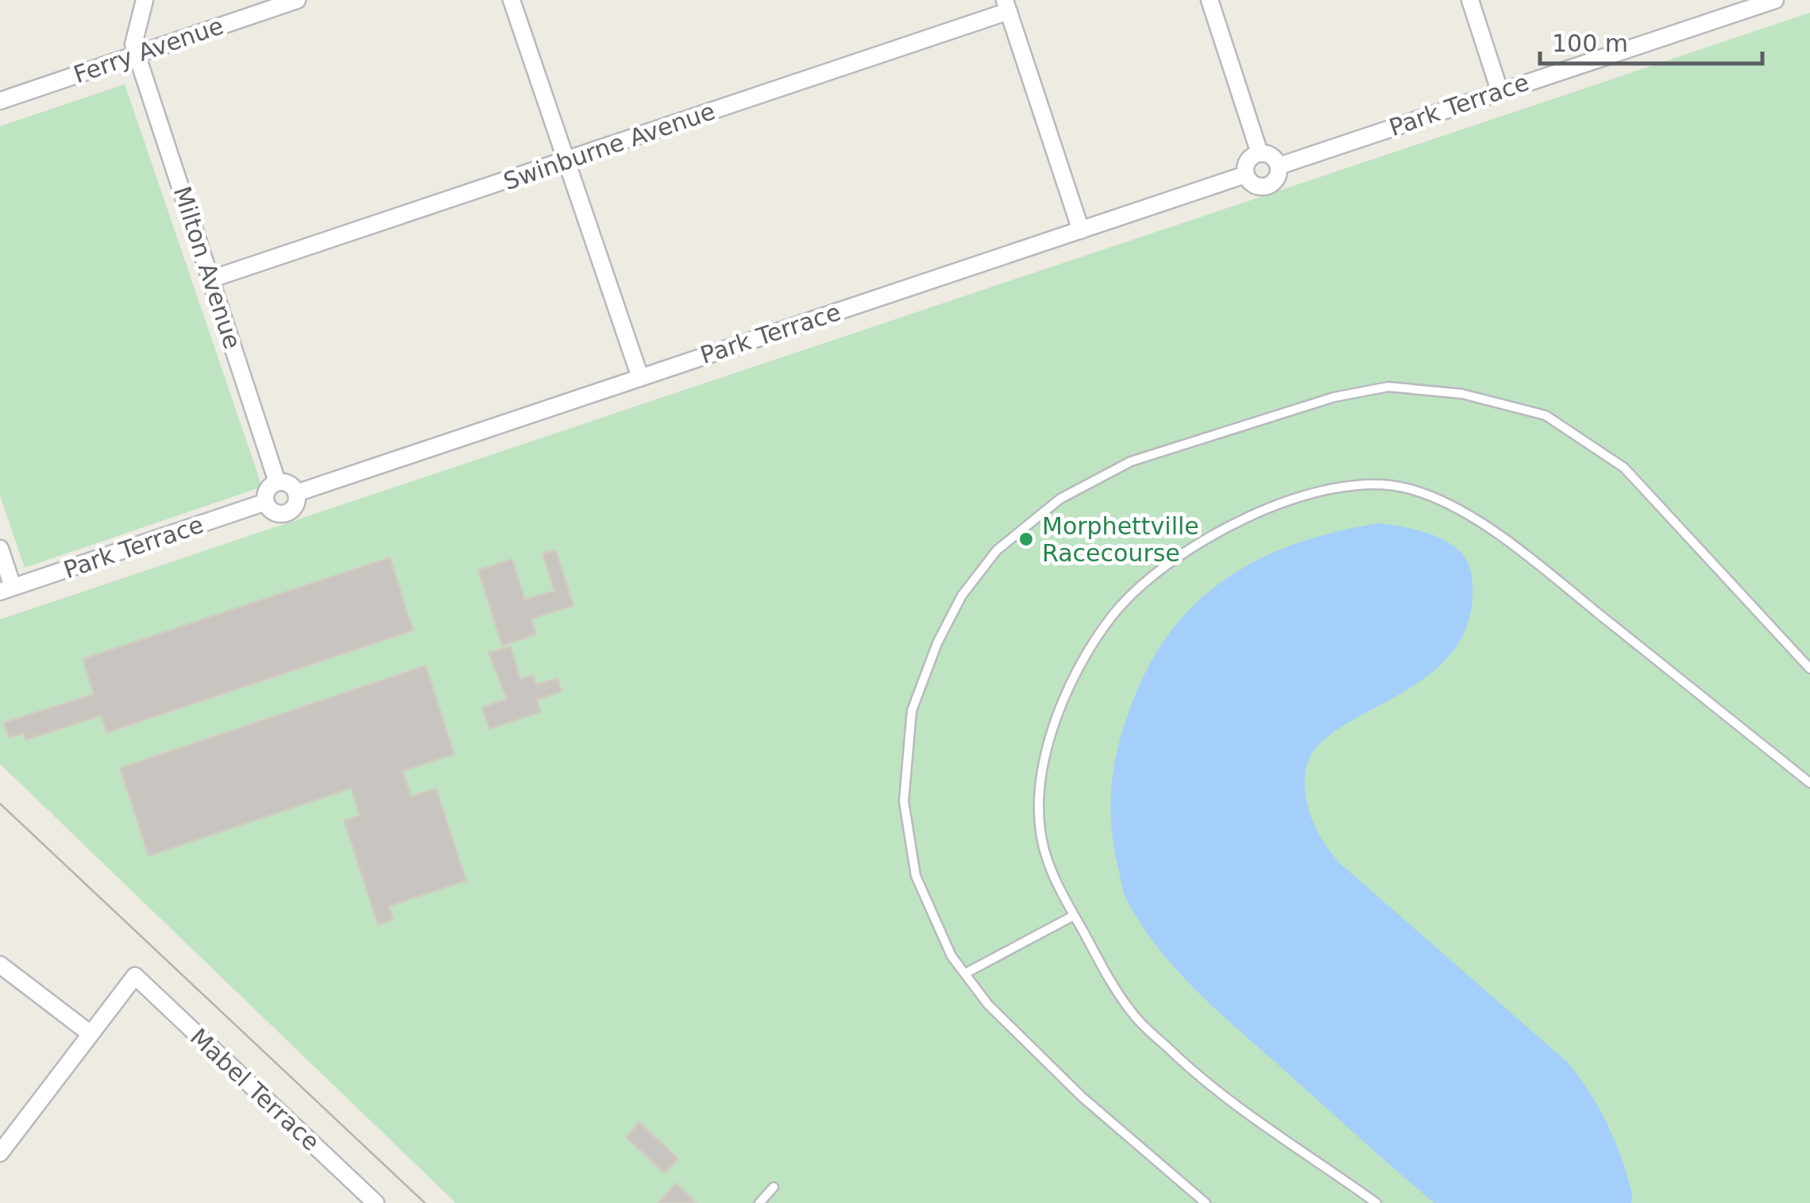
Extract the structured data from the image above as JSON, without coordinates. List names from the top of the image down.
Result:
{
  "streets": {
    "street": [
      "Ferry Avenue",
      "Park Terrace",
      "Swinburne Avenue",
      "Milton Avenue",
      "Mabel Terrace"
    ]
  },
  "crossings": [
    ["Ferry Avenue", "Milton Avenue"],
    ["Park Terrace", "Milton Avenue"],
    ["Swinburne Avenue", "Milton Avenue"]
  ],
  "places": ["Morphettville Racecourse"],
  "scale_bar": "100 m"
}
